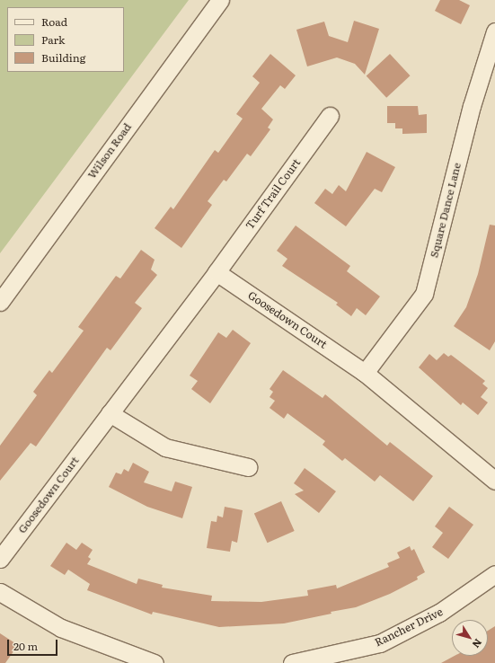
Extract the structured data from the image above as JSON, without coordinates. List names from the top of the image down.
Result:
{
  "streets": {
    "street": [
      "Wilson Road",
      "Turf Trail Court",
      "Square Dance Lane",
      "Goosedown Court",
      "Rancher Drive"
    ]
  },
  "crossings": [
    ["Turf Trail Court", "Goosedown Court"],
    ["Square Dance Lane", "Goosedown Court"]
  ],
  "legend": ["Road", "Park", "Building"],
  "scale_bar": "20 m",
  "north": "bottom right"
}
